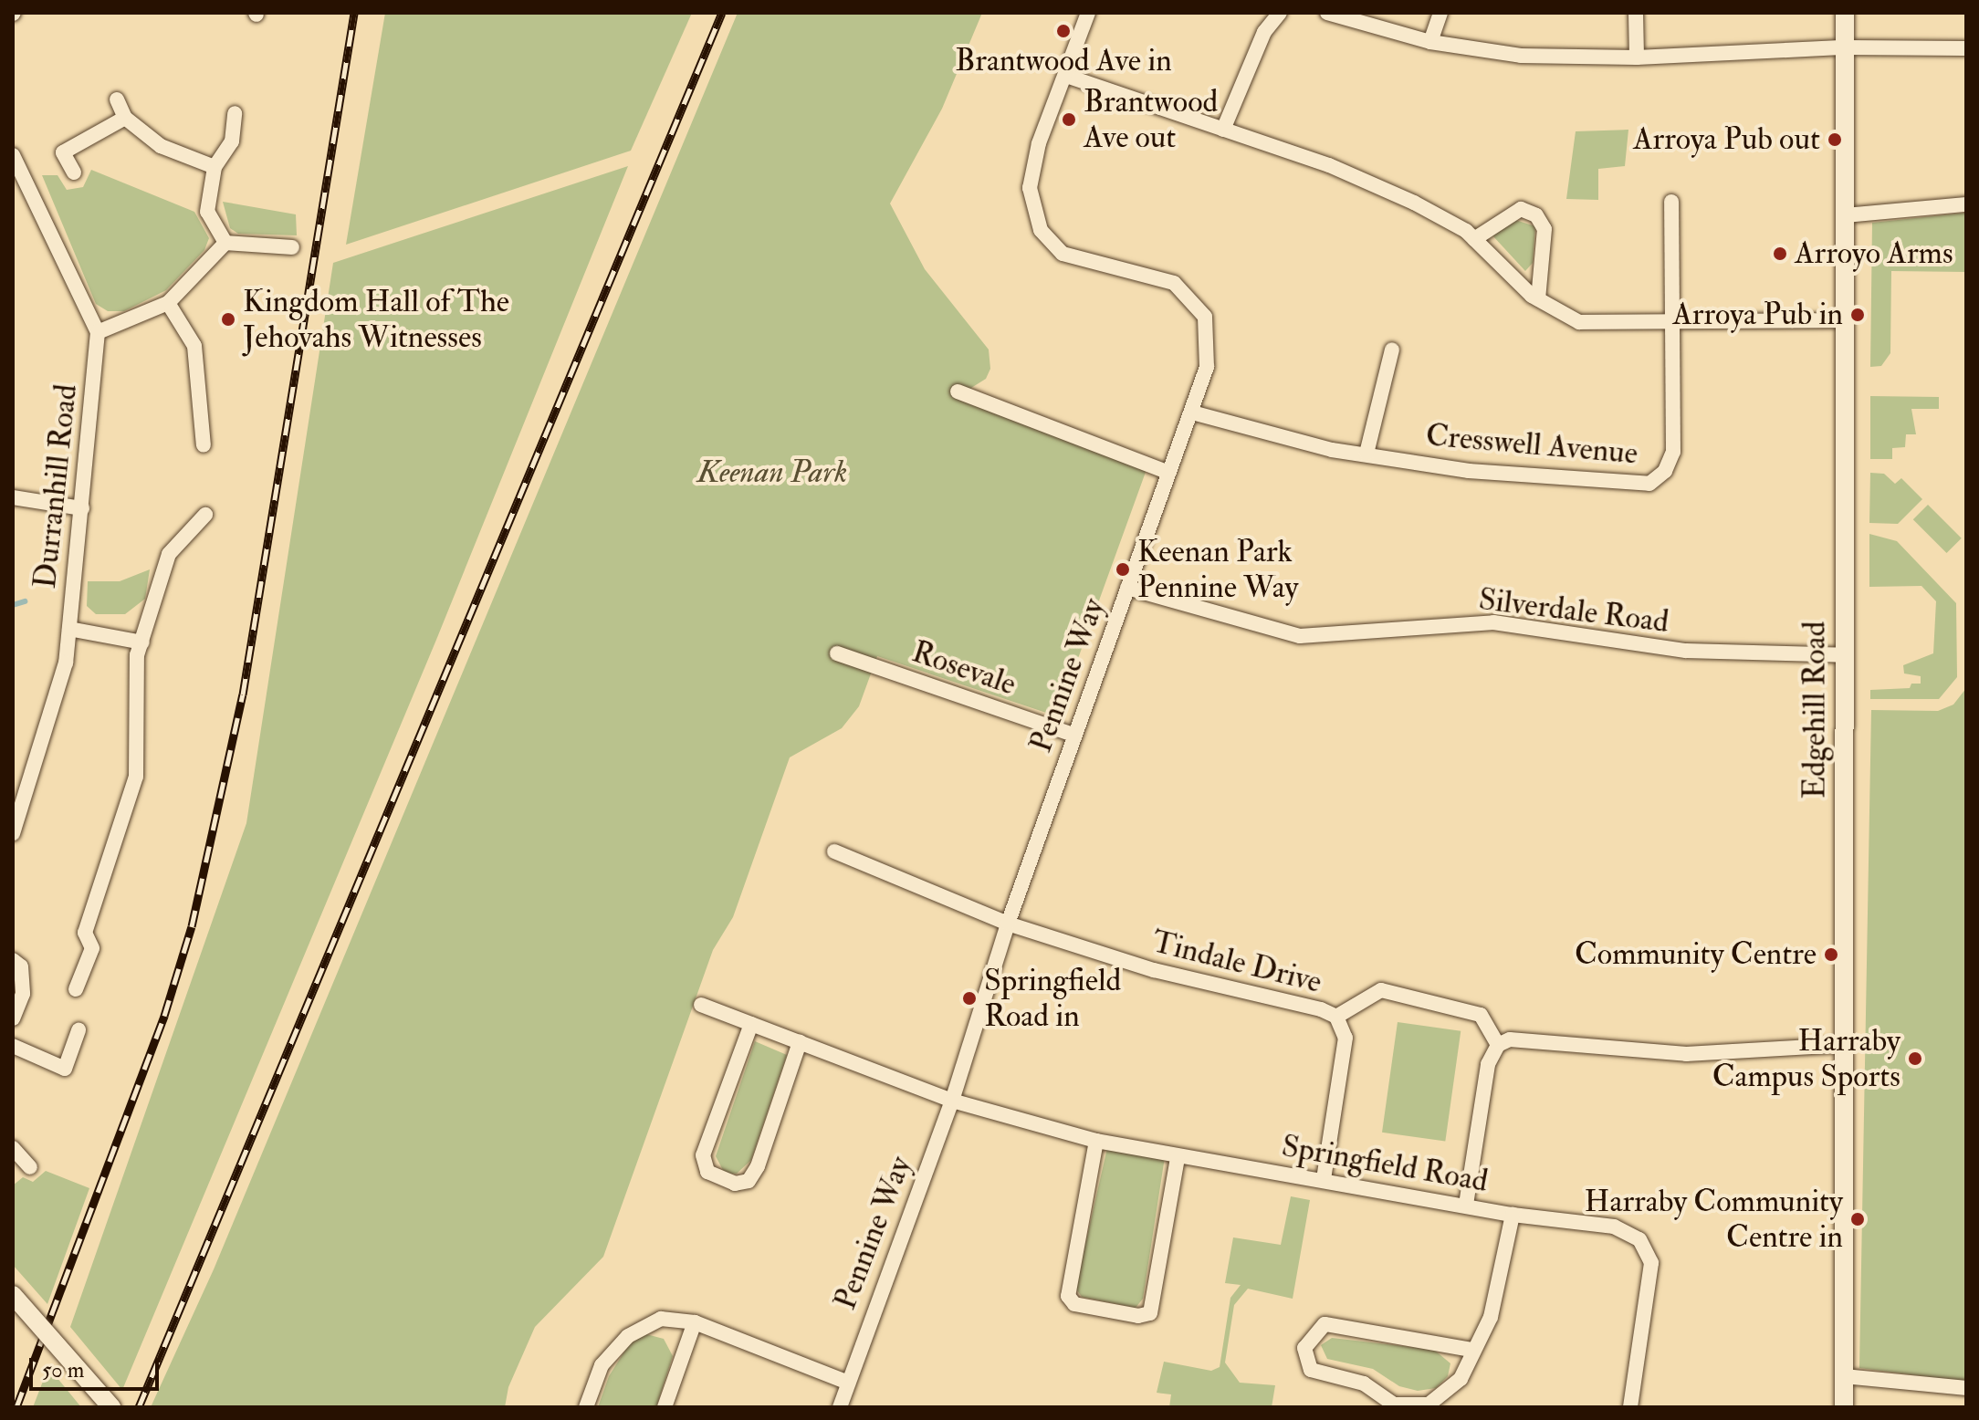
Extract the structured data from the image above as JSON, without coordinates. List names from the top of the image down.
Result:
{
  "streets": {
    "street": [
      "Cresswell Avenue",
      "Durranhill Road",
      "Silverdale Road",
      "Rosevale",
      "Pennine Way",
      "Edgehill Road",
      "Tindale Drive",
      "Springfield Road"
    ]
  },
  "crossings": [
    ["Cresswell Avenue", "Pennine Way"],
    ["Silverdale Road", "Pennine Way"],
    ["Silverdale Road", "Edgehill Road"],
    ["Rosevale", "Pennine Way"],
    ["Pennine Way", "Tindale Drive"],
    ["Pennine Way", "Springfield Road"],
    ["Tindale Drive", "Springfield Road"]
  ],
  "parks": ["Keenan Park"],
  "places": [
    "Brantwood Ave in",
    "Brantwood Ave out",
    "Arroya Pub out",
    "Arroyo Arms",
    "Arroya Pub in",
    "Kingdom Hall of The Jehovahs Witnesses",
    "Keenan Park Pennine Way",
    "Community Centre",
    "Springfield Road in",
    "Harraby Campus Sports",
    "Harraby Community Centre in"
  ],
  "scale_bar": "50 m"
}
